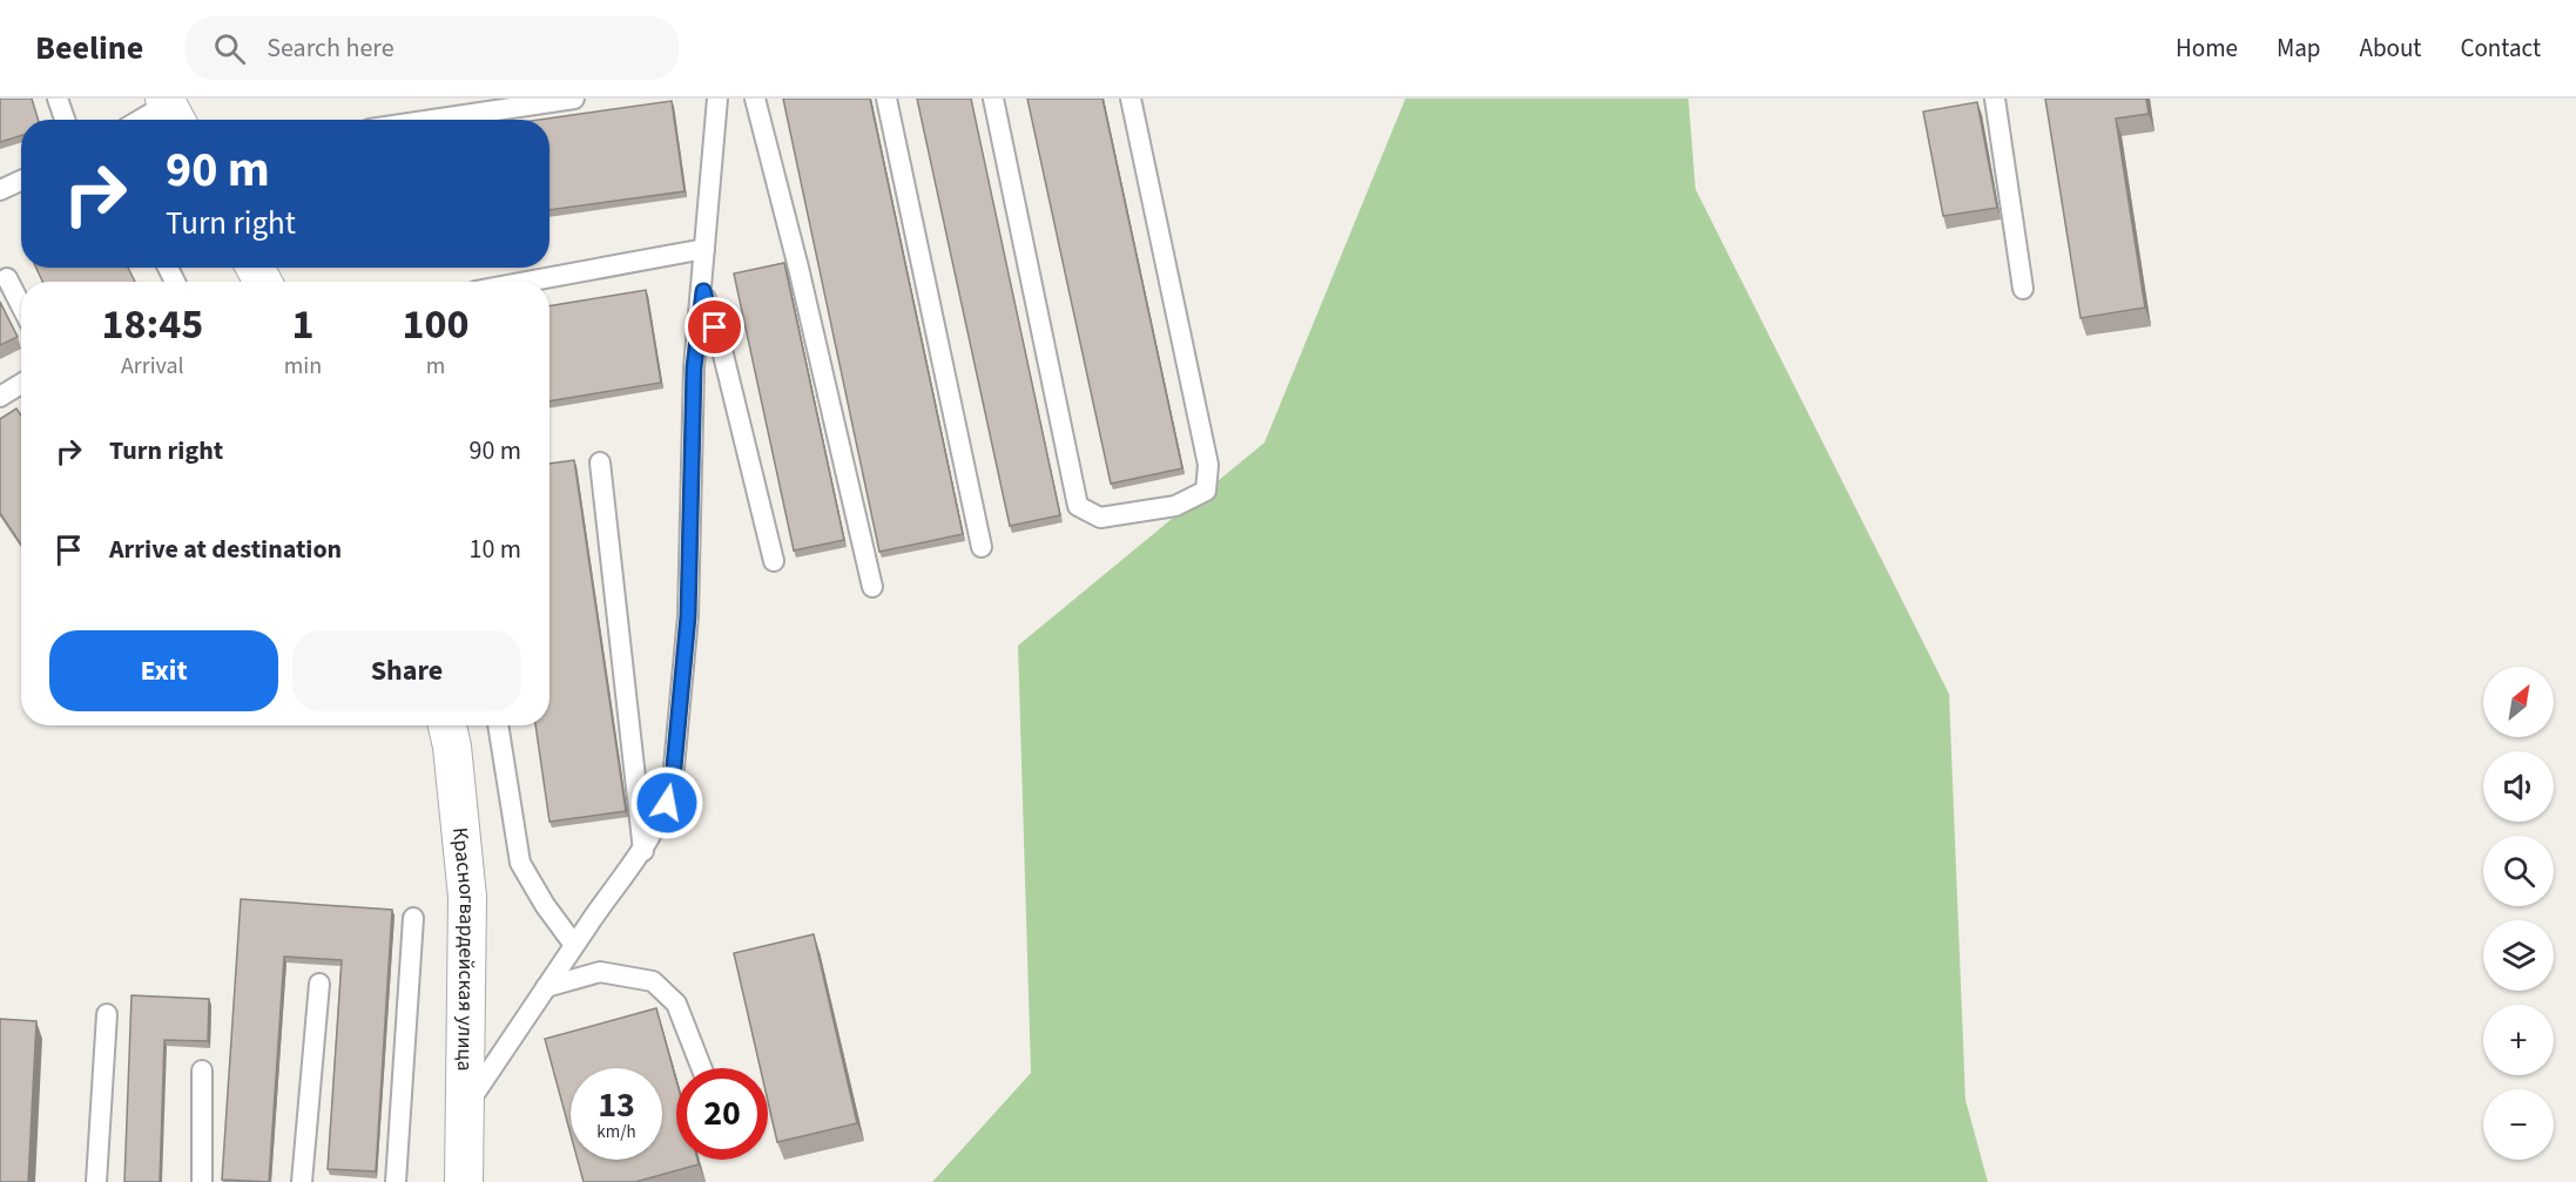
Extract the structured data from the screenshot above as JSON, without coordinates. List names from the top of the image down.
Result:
{
  "streets": {
    "street": ["Красногвардейская улица"]
  },
  "north": "top right",
  "page": {
    "header": "Beeline",
    "search": "Search here",
    "nav": [
      "Home",
      "Map",
      "About",
      "Contact"
    ],
    "turn": ["90 m", "Turn right"],
    "eta": [
      "18:45",
      "Arrival",
      "1",
      "min",
      "100",
      "m"
    ],
    "list": [
      {
        "name": "Turn right",
        "value": "90 m"
      },
      {
        "name": "Arrive at destination",
        "value": "10 m"
      }
    ],
    "buttons": ["Exit", "Share"],
    "map_buttons": ["+", "−"],
    "speed": "13 km/h",
    "limit": "20"
  }
}
